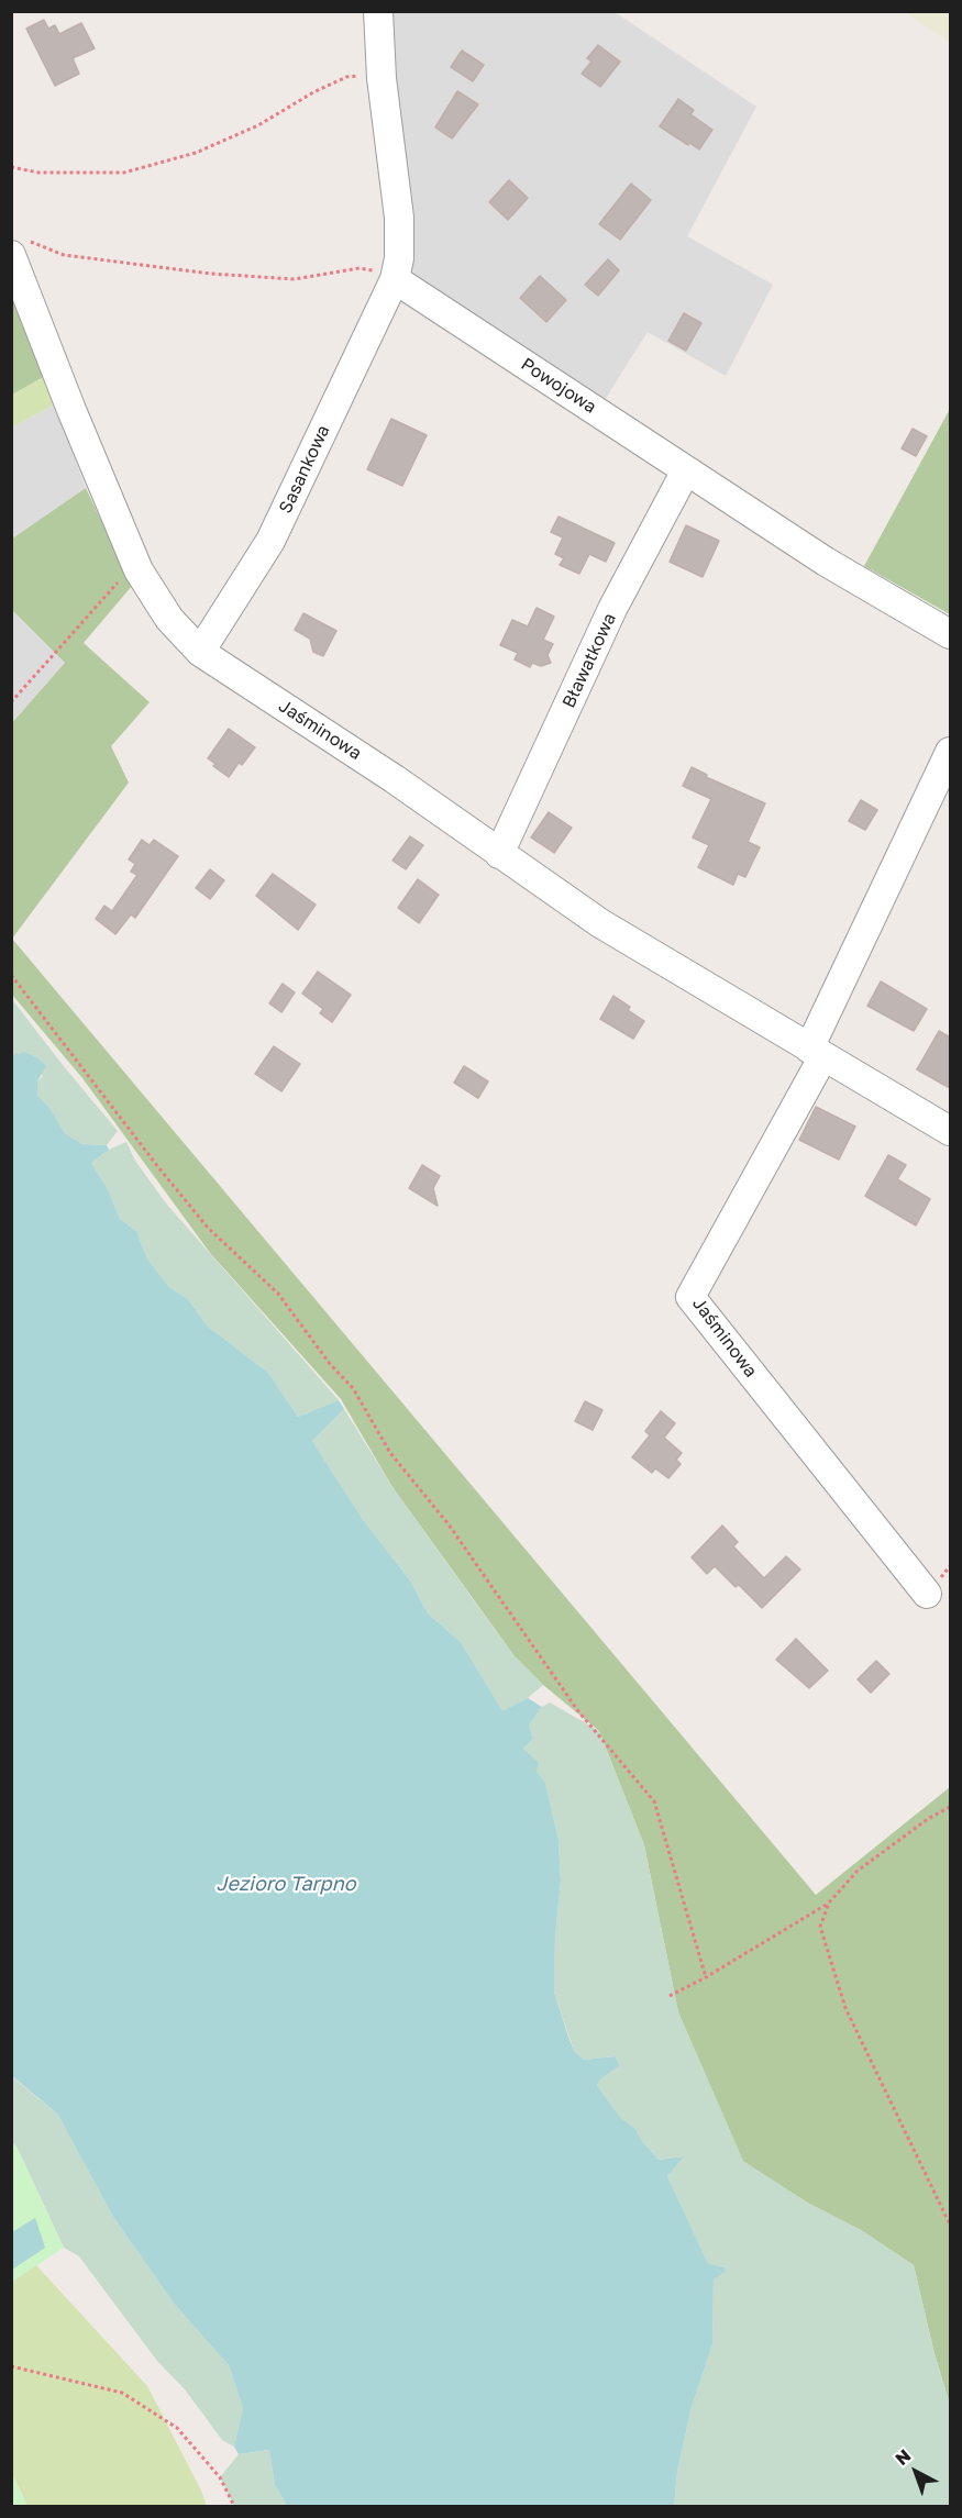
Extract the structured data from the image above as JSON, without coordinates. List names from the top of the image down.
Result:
{
  "streets": {
    "street": [
      "Powojowa",
      "Sasankowa",
      "Bławatkowa",
      "Jaśminowa"
    ]
  },
  "crossings": [
    ["Powojowa", "Sasankowa"],
    ["Powojowa", "Bławatkowa"],
    ["Sasankowa", "Jaśminowa"],
    ["Bławatkowa", "Jaśminowa"]
  ],
  "water": ["Jezioro Tarpno"],
  "north": "top left"
}
